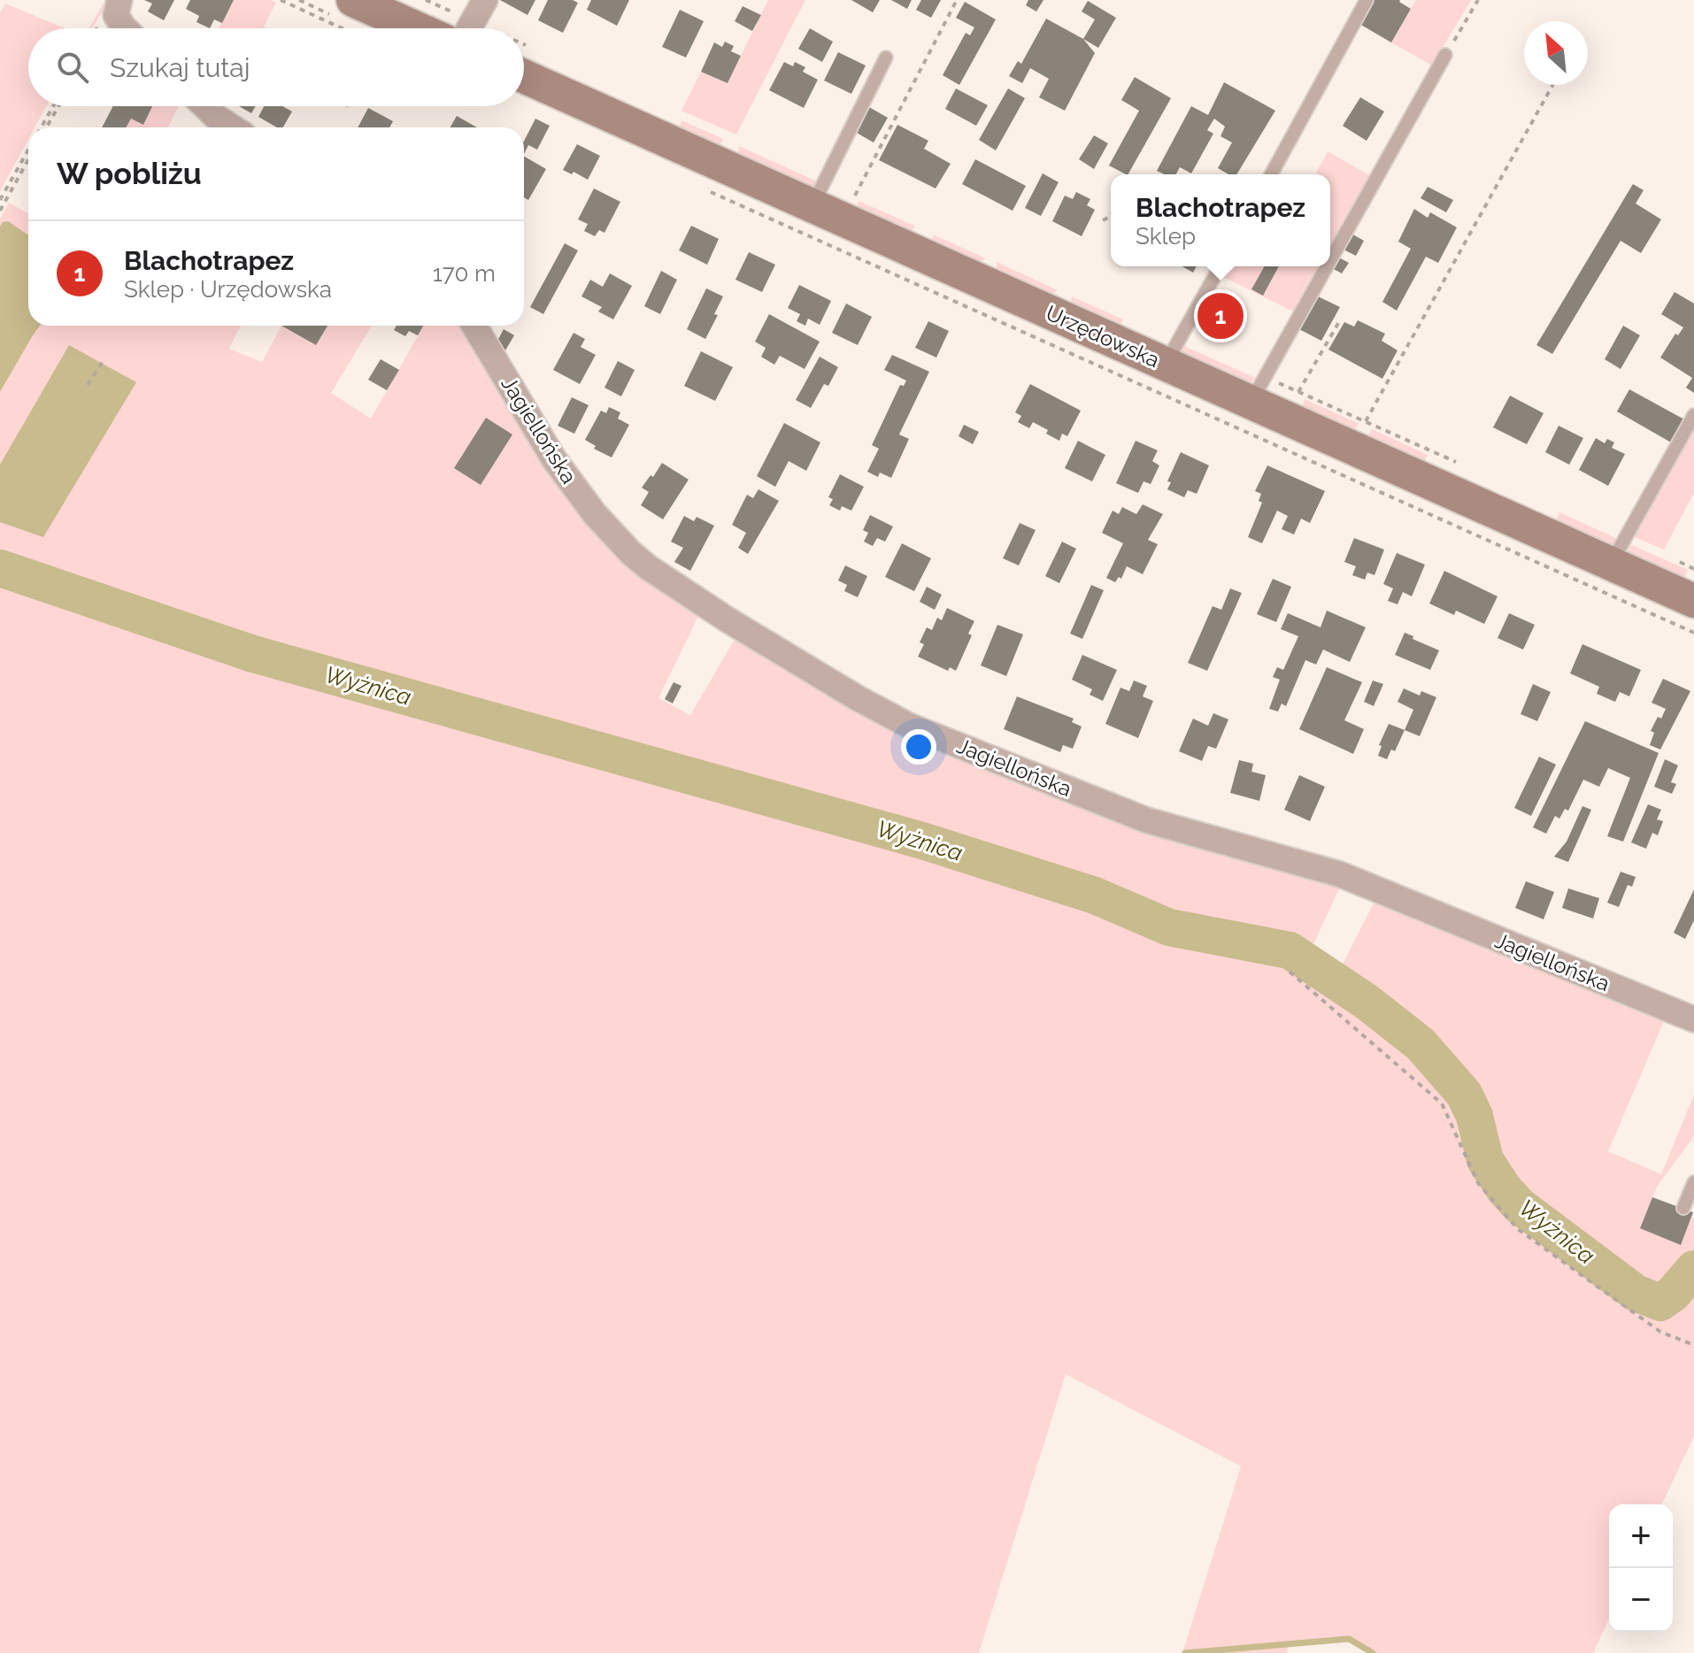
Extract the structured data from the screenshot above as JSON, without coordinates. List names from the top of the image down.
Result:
{
  "streets": {
    "street": ["Urzędowska", "Jagiellońska"]
  },
  "water": ["Wyżnica"],
  "north": "top left",
  "page": {
    "search": "Szukaj tutaj",
    "heading": "W pobliżu",
    "popup": ["Blachotrapez", "Sklep"],
    "list": [
      {
        "mark": "1",
        "name": "Blachotrapez",
        "note": "Sklep · Urzędowska",
        "value": "170 m"
      }
    ],
    "pins": "1",
    "map_buttons": ["+", "−"]
  }
}
